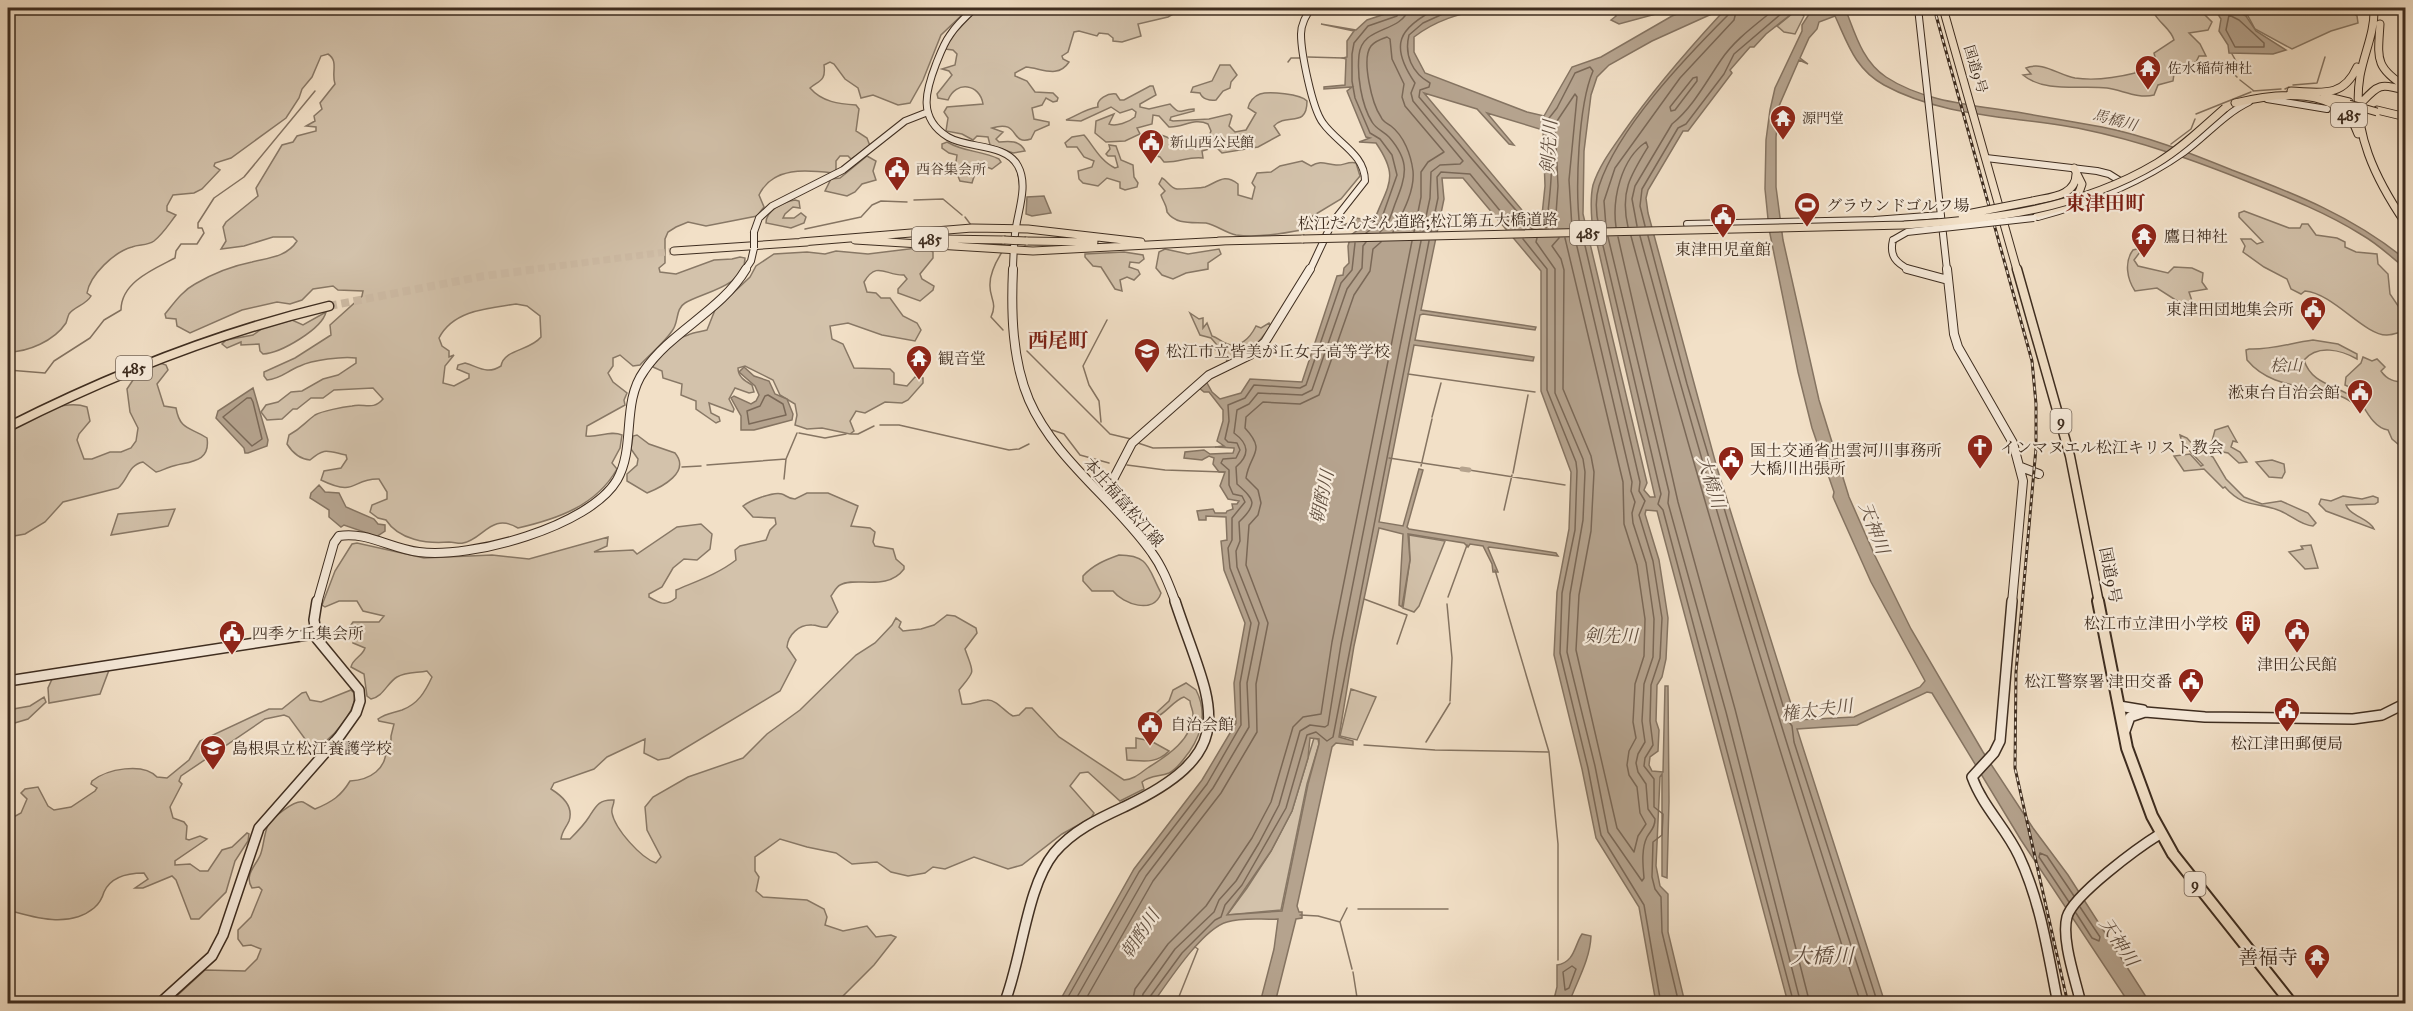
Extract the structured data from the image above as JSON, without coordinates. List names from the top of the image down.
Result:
{
  "streets": {
    "highway": [
      "国道9号",
      "485",
      "松江だんだん道路;松江第五大橋道路",
      "9"
    ],
    "street": ["本庄福富松江線"]
  },
  "crossings": [
    ["485", "松江だんだん道路;松江第五大橋道路"]
  ],
  "districts": ["東津田町", "西尾町"],
  "water": [
    "馬橋川",
    "剣先川",
    "大橋川",
    "朝酌川",
    "天神川",
    "権太夫川"
  ],
  "parks": ["桧山"],
  "places": {
    "temple": [
      "佐水稲荷神社",
      "源門堂",
      "鷹日神社",
      "観音堂",
      "善福寺"
    ],
    "public building": [
      "新山西公民館",
      "西谷集会所",
      "東津田児童館",
      "東津田団地集会所",
      "淞東台自治会館",
      "国土交通省出雲河川事務所 大橋川出張所",
      "津田公民館",
      "四季ケ丘集会所",
      "松江警察署 津田交番",
      "松江津田郵便局",
      "自治会館"
    ],
    "sports": ["グラウンドゴルフ場"],
    "school or university": ["松江市立皆美が丘女子高等学校", "島根県立松江養護学校"],
    "church": ["インマヌエル松江キリスト教会"],
    "building": ["松江市立津田小学校"]
  }
}
